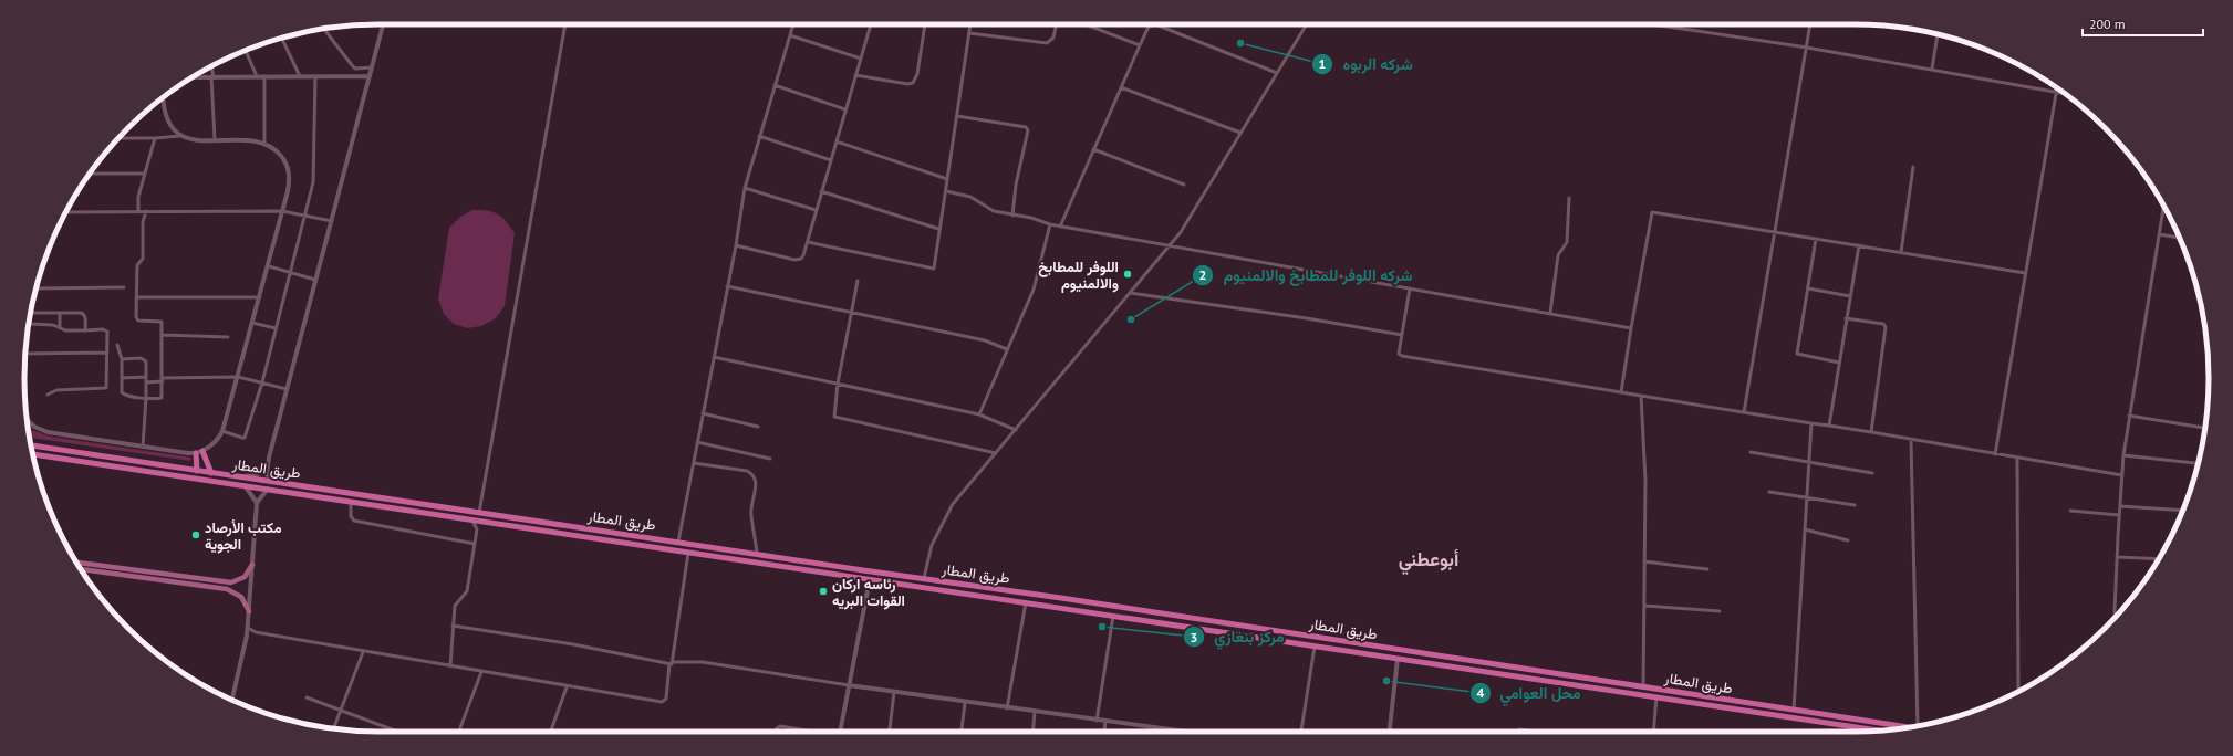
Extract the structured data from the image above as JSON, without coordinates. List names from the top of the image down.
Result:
{
  "streets": {
    "highway": ["طريق المطار"]
  },
  "districts": ["أبوعطني"],
  "places": [
    "شركه الربوه",
    "اللوفر للمطابخ والالمنيوم",
    "شركه اللوفر للمطابخ والالمنيوم",
    "مكتب الأرصاد الجوية",
    "رئاسه اركان القوات البريه",
    "مركز بنغازي",
    "محل العوامي"
  ],
  "scale_bar": "200 m"
}
